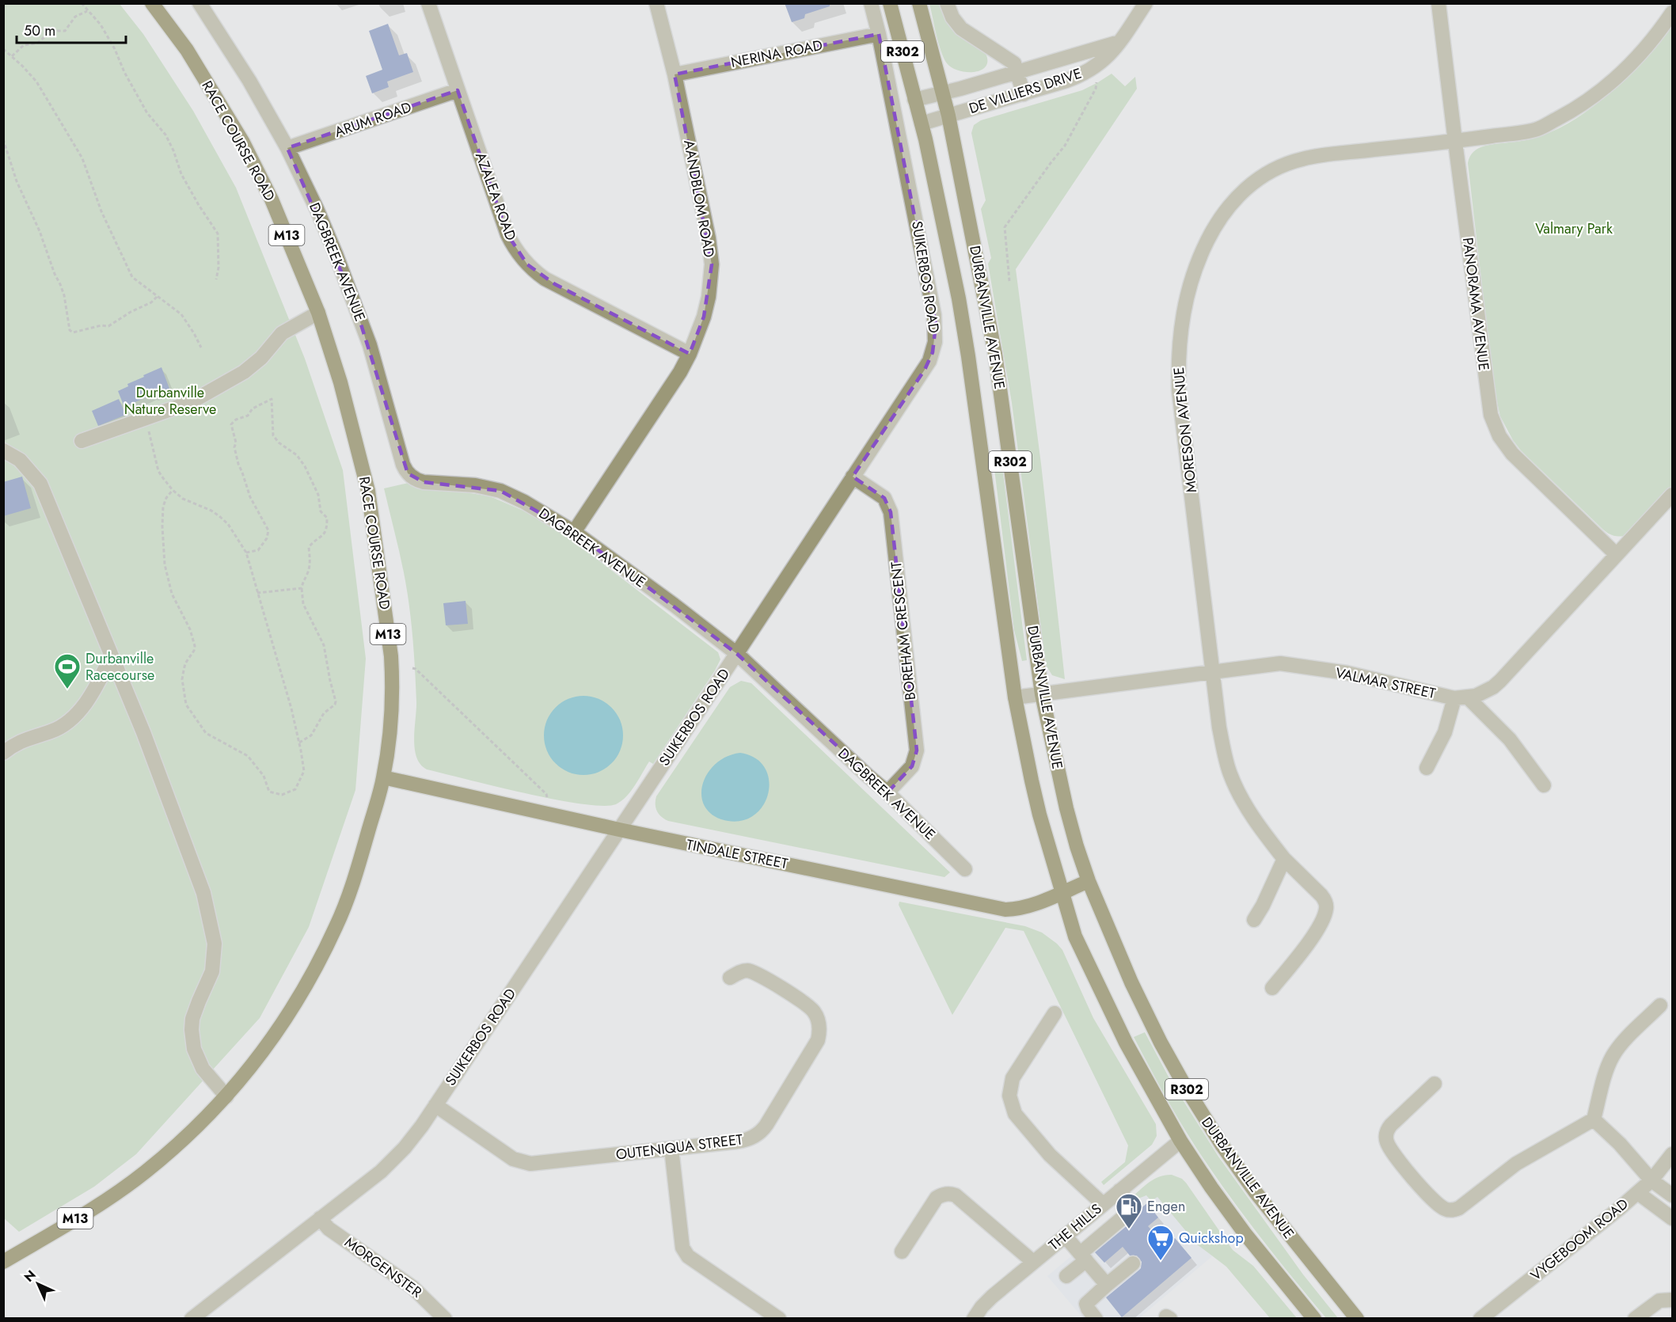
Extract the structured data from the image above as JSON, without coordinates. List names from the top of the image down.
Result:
{
  "streets": {
    "main road": [
      "R302",
      "RACE COURSE ROAD",
      "M13",
      "DURBANVILLE AVENUE",
      "TINDALE STREET"
    ],
    "street": [
      "NERINA ROAD",
      "DE VILLIERS DRIVE",
      "ARUM ROAD",
      "AZALEA ROAD",
      "AANDBLOM ROAD",
      "DAGBREEK AVENUE",
      "SUIKERBOS ROAD",
      "PANORAMA AVENUE",
      "MORESON AVENUE",
      "BOREHAM CRESCENT",
      "VALMAR STREET",
      "OUTENIQUA STREET",
      "THE HILLS",
      "VYGEBOOM ROAD",
      "MORGENSTER"
    ]
  },
  "crossings": [
    ["NERINA ROAD", "AANDBLOM ROAD"],
    ["NERINA ROAD", "SUIKERBOS ROAD"],
    ["DE VILLIERS DRIVE", "DURBANVILLE AVENUE"],
    ["ARUM ROAD", "AZALEA ROAD"],
    ["ARUM ROAD", "DAGBREEK AVENUE"],
    ["RACE COURSE ROAD", "TINDALE STREET"],
    ["AZALEA ROAD", "AANDBLOM ROAD"],
    ["AANDBLOM ROAD", "DAGBREEK AVENUE"],
    ["DAGBREEK AVENUE", "SUIKERBOS ROAD"],
    ["DAGBREEK AVENUE", "BOREHAM CRESCENT"],
    ["SUIKERBOS ROAD", "BOREHAM CRESCENT"],
    ["SUIKERBOS ROAD", "TINDALE STREET"],
    ["SUIKERBOS ROAD", "OUTENIQUA STREET"],
    ["SUIKERBOS ROAD", "MORGENSTER"],
    ["PANORAMA AVENUE", "MORESON AVENUE"],
    ["DURBANVILLE AVENUE", "VALMAR STREET"],
    ["DURBANVILLE AVENUE", "TINDALE STREET"],
    ["DURBANVILLE AVENUE", "THE HILLS"],
    ["MORESON AVENUE", "VALMAR STREET"]
  ],
  "parks": ["Valmary Park", "Durbanville Nature Reserve"],
  "places": {
    "sports": ["Durbanville Racecourse"],
    "fuel station": ["Engen"],
    "supermarket": ["Quickshop"]
  },
  "scale_bar": "50 m",
  "north": "top left"
}
